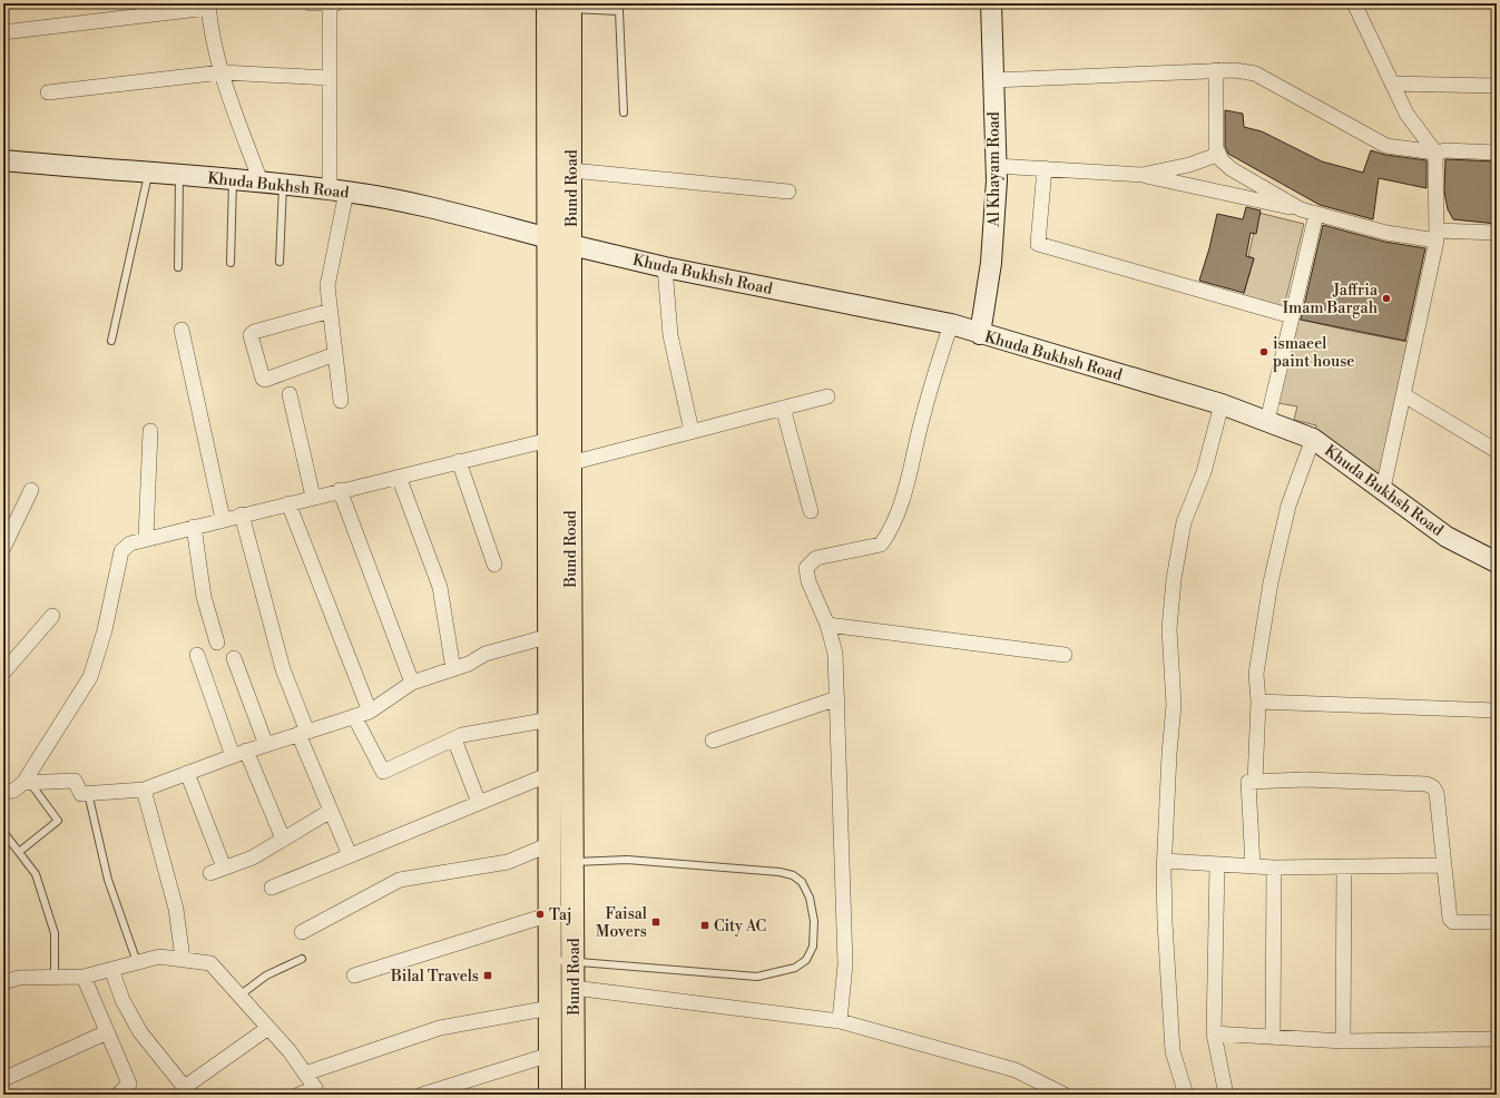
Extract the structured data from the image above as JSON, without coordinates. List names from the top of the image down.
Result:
{
  "streets": {
    "main road": ["Bund Road"],
    "street": ["Al Khayam Road", "Khuda Bukhsh Road"]
  },
  "crossings": [
    ["Al Khayam Road", "Khuda Bukhsh Road"],
    ["Khuda Bukhsh Road", "Bund Road"]
  ],
  "places": {
    "other": ["Jaffria Imam Bargah", "ismaeel paint house", "Taj"],
    "transit": ["Faisal Movers", "City AC", "Bilal Travels"]
  }
}
